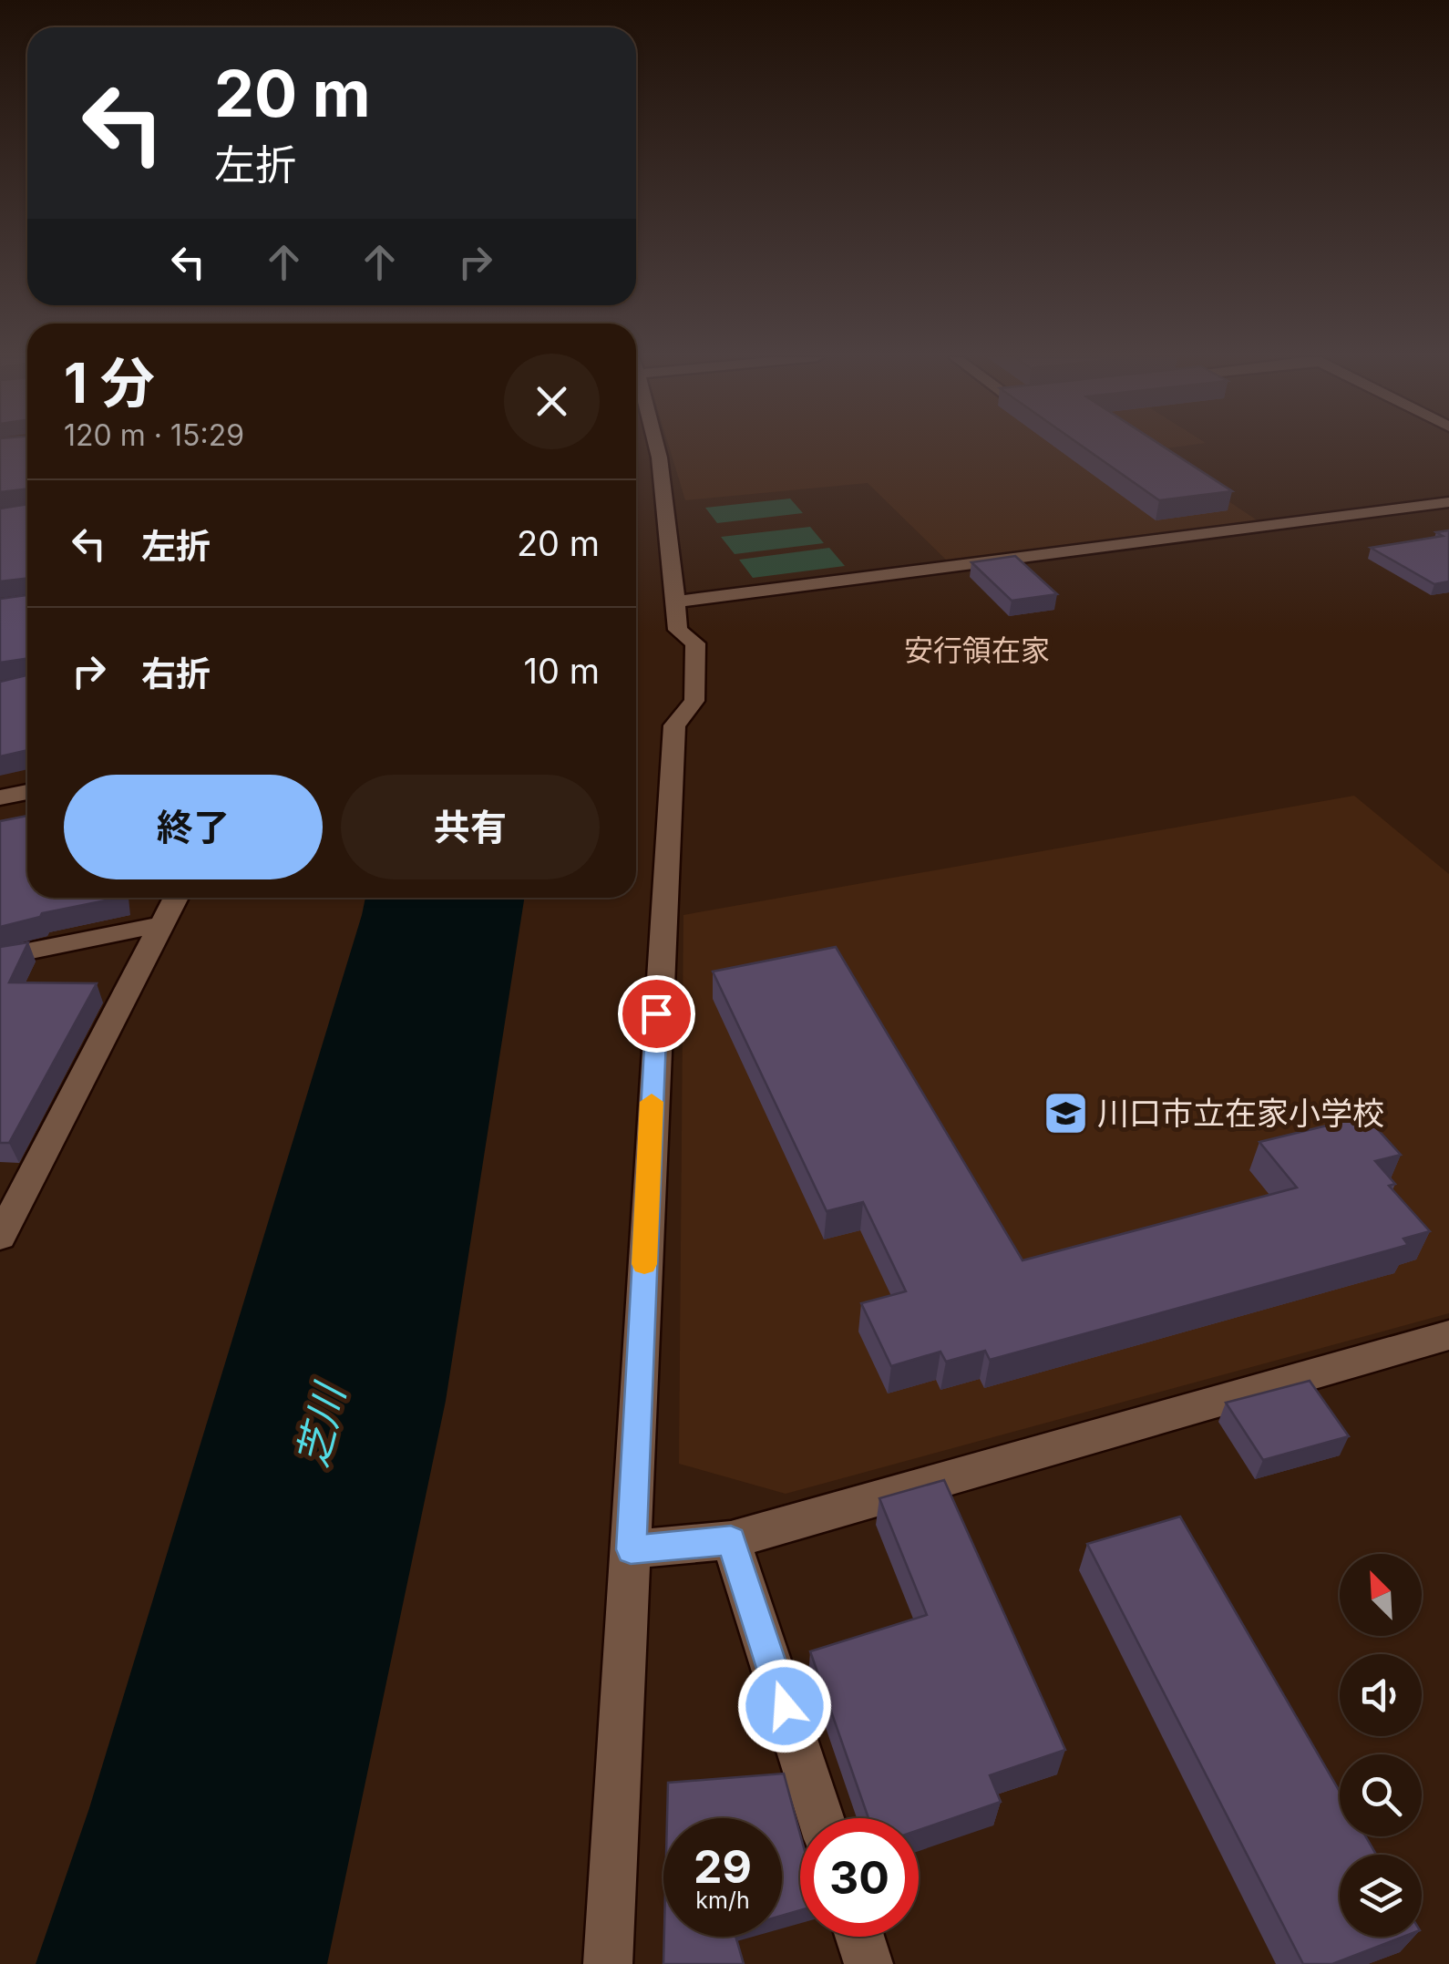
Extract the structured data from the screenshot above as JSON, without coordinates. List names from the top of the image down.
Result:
{
  "districts": ["安行領在家"],
  "water": ["芝川"],
  "places": {
    "school or university": ["川口市立在家小学校"]
  },
  "north": "top left",
  "page": {
    "turn": ["20 m", "左折"],
    "heading": ["1 分", "120 m · 15:29"],
    "list": [
      {
        "name": "左折",
        "value": "20 m"
      },
      {
        "name": "右折",
        "value": "10 m"
      }
    ],
    "buttons": ["終了", "共有"],
    "speed": "29 km/h",
    "limit": "30"
  }
}
